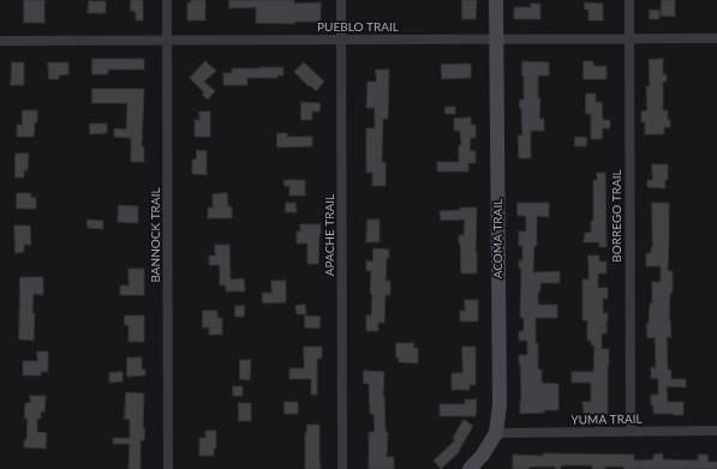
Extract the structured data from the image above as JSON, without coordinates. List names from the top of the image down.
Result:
{
  "streets": {
    "street": [
      "PUEBLO TRAIL",
      "BORREGO TRAIL",
      "BANNOCK TRAIL",
      "APACHE TRAIL",
      "ACOMA TRAIL",
      "YUMA TRAIL"
    ]
  },
  "crossings": [
    ["PUEBLO TRAIL", "BORREGO TRAIL"],
    ["PUEBLO TRAIL", "BANNOCK TRAIL"],
    ["PUEBLO TRAIL", "APACHE TRAIL"],
    ["PUEBLO TRAIL", "ACOMA TRAIL"],
    ["BORREGO TRAIL", "YUMA TRAIL"],
    ["ACOMA TRAIL", "YUMA TRAIL"]
  ]
}
